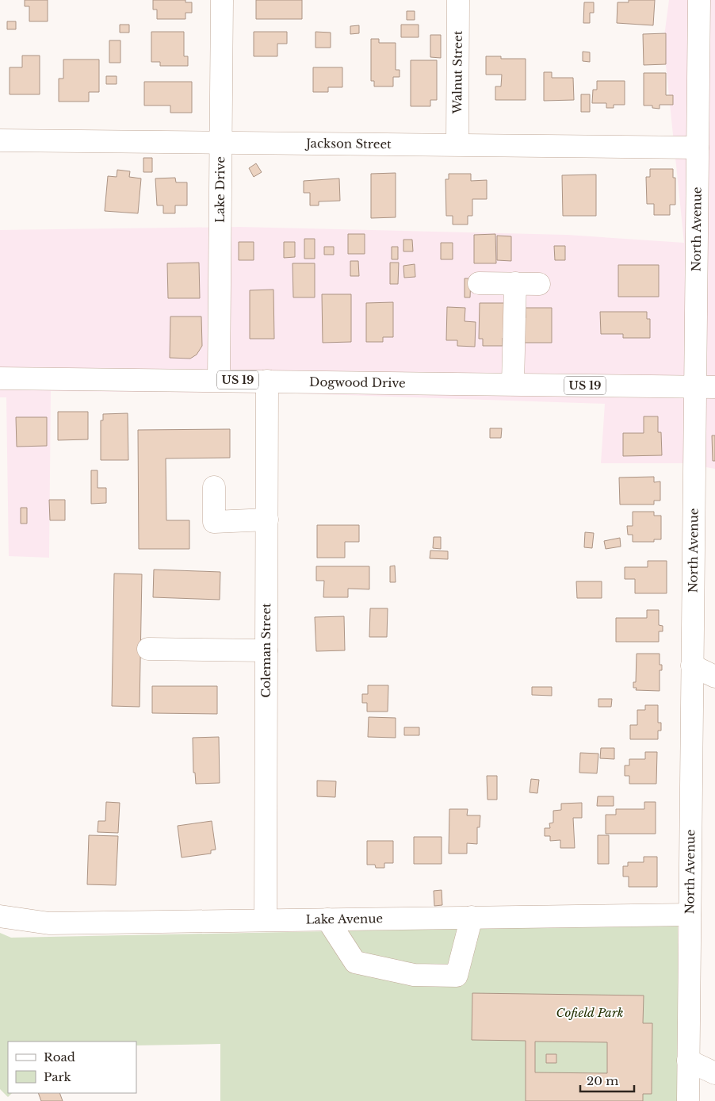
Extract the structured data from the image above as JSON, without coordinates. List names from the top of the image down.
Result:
{
  "streets": {
    "street": [
      "Walnut Street",
      "Jackson Street",
      "Lake Drive",
      "North Avenue",
      "US 19",
      "Dogwood Drive",
      "Coleman Street",
      "Lake Avenue"
    ]
  },
  "crossings": [
    ["Walnut Street", "Jackson Street"],
    ["Jackson Street", "Lake Drive"],
    ["Jackson Street", "North Avenue"],
    ["Lake Drive", "Dogwood Drive"],
    ["North Avenue", "Dogwood Drive"],
    ["North Avenue", "Lake Avenue"],
    ["Dogwood Drive", "Coleman Street"],
    ["Coleman Street", "Lake Avenue"]
  ],
  "parks": ["Cofield Park"],
  "legend": ["Road", "Park"],
  "scale_bar": "20 m"
}
